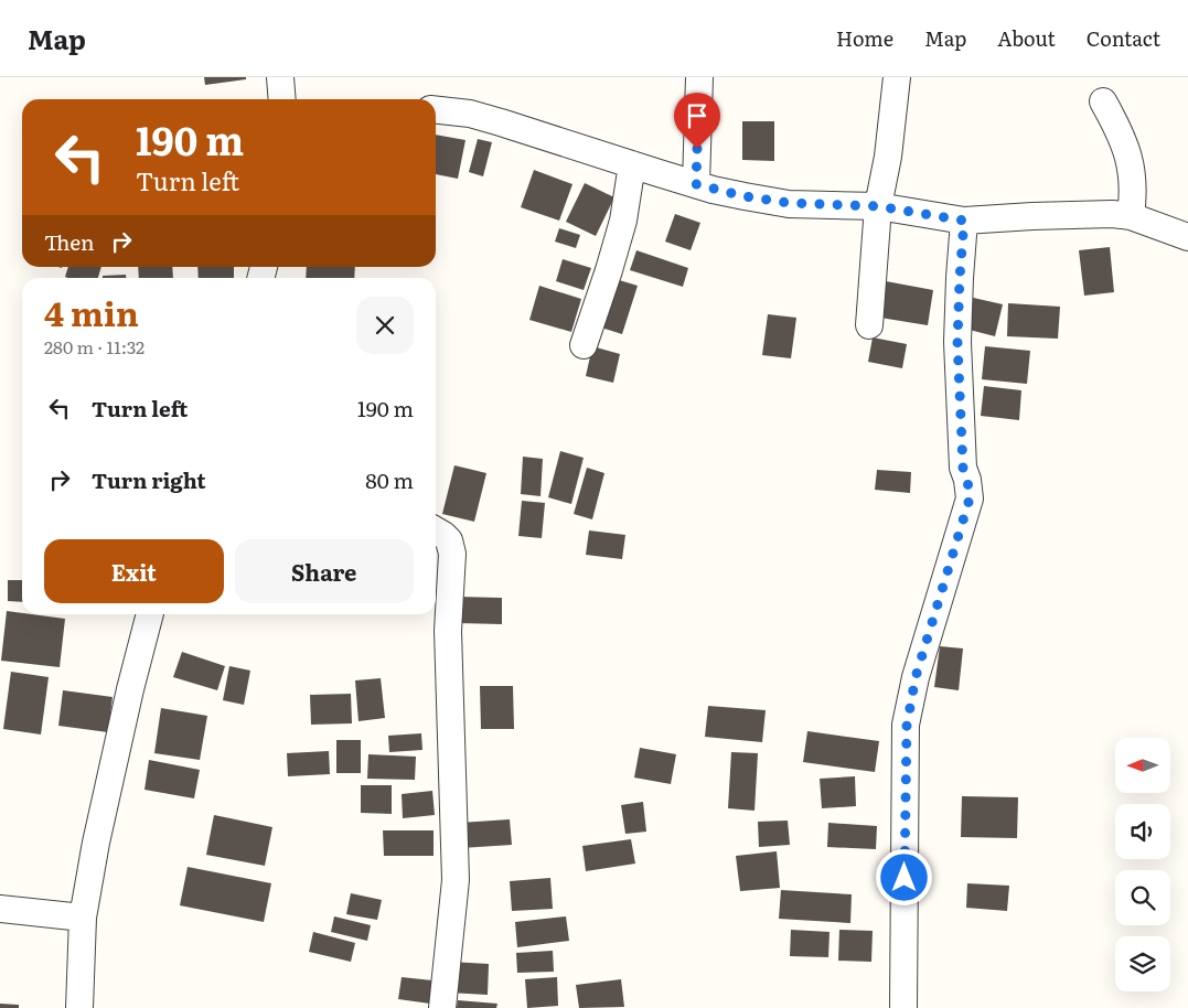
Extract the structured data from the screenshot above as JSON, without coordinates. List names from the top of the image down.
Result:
{
  "north": "left",
  "page": {
    "header": "Map",
    "nav": [
      "Home",
      "Map",
      "About",
      "Contact"
    ],
    "turn": ["190 m", "Turn left"],
    "then": "Then",
    "heading": ["4 min", "280 m · 11:32"],
    "list": [
      {
        "name": "Turn left",
        "value": "190 m"
      },
      {
        "name": "Turn right",
        "value": "80 m"
      }
    ],
    "buttons": ["Exit", "Share"]
  }
}
